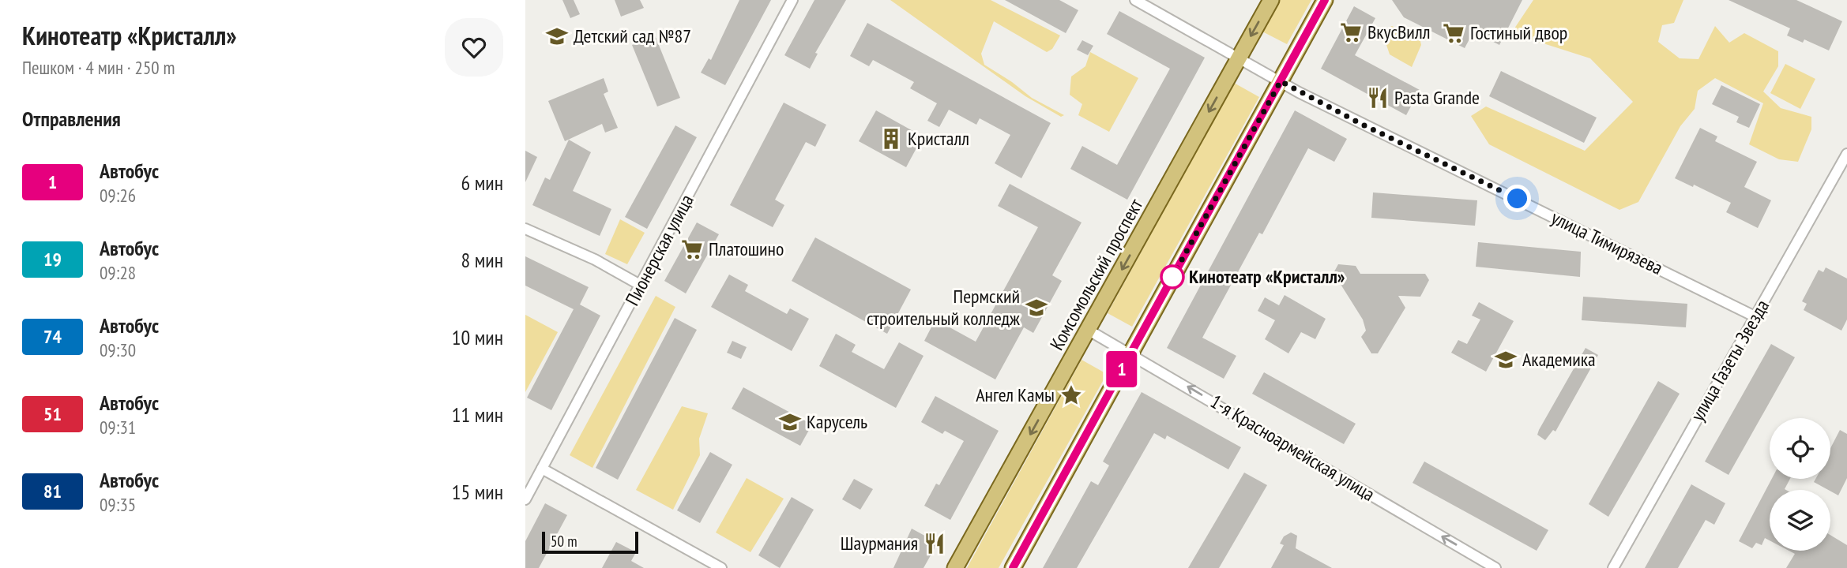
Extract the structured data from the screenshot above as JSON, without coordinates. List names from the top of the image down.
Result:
{
  "streets": {
    "main road": ["Комсомольский проспект"],
    "street": [
      "улица Тимирязева",
      "Пионерская улица",
      "улица Газеты Звезда",
      "1-я Красноармейская улица"
    ]
  },
  "crossings": [
    ["улица Тимирязева", "Комсомольский проспект"],
    ["улица Тимирязева", "улица Газеты Звезда"],
    ["Комсомольский проспект", "1-я Красноармейская улица"]
  ],
  "one_way": ["1-я Красноармейская улица"],
  "places": {
    "supermarket": ["ВкусВилл", "Гостиный двор", "Платошино"],
    "school or university": [
      "Детский сад №87",
      "Пермский строительный колледж",
      "Академика",
      "Карусель"
    ],
    "restaurant": ["Pasta Grande", "Шаурмания"],
    "building": ["Кристалл"],
    "other": ["Кинотеатр «Кристалл»"],
    "place": ["Ангел Камы"]
  },
  "lines": ["bus line 1"],
  "scale_bar": "50 m",
  "page": {
    "heading": [
      ["Кинотеатр «Кристалл»", "Пешком · 4 мин · 250 m"],
      "Отправления"
    ],
    "on_map": "1",
    "list": [
      {
        "mark": "1",
        "name": "Автобус",
        "note": "09:26",
        "value": "6 мин"
      },
      {
        "mark": "19",
        "name": "Автобус",
        "note": "09:28",
        "value": "8 мин"
      },
      {
        "mark": "74",
        "name": "Автобус",
        "note": "09:30",
        "value": "10 мин"
      },
      {
        "mark": "51",
        "name": "Автобус",
        "note": "09:31",
        "value": "11 мин"
      },
      {
        "mark": "81",
        "name": "Автобус",
        "note": "09:35",
        "value": "15 мин"
      }
    ],
    "scale": "50 m"
  }
}
